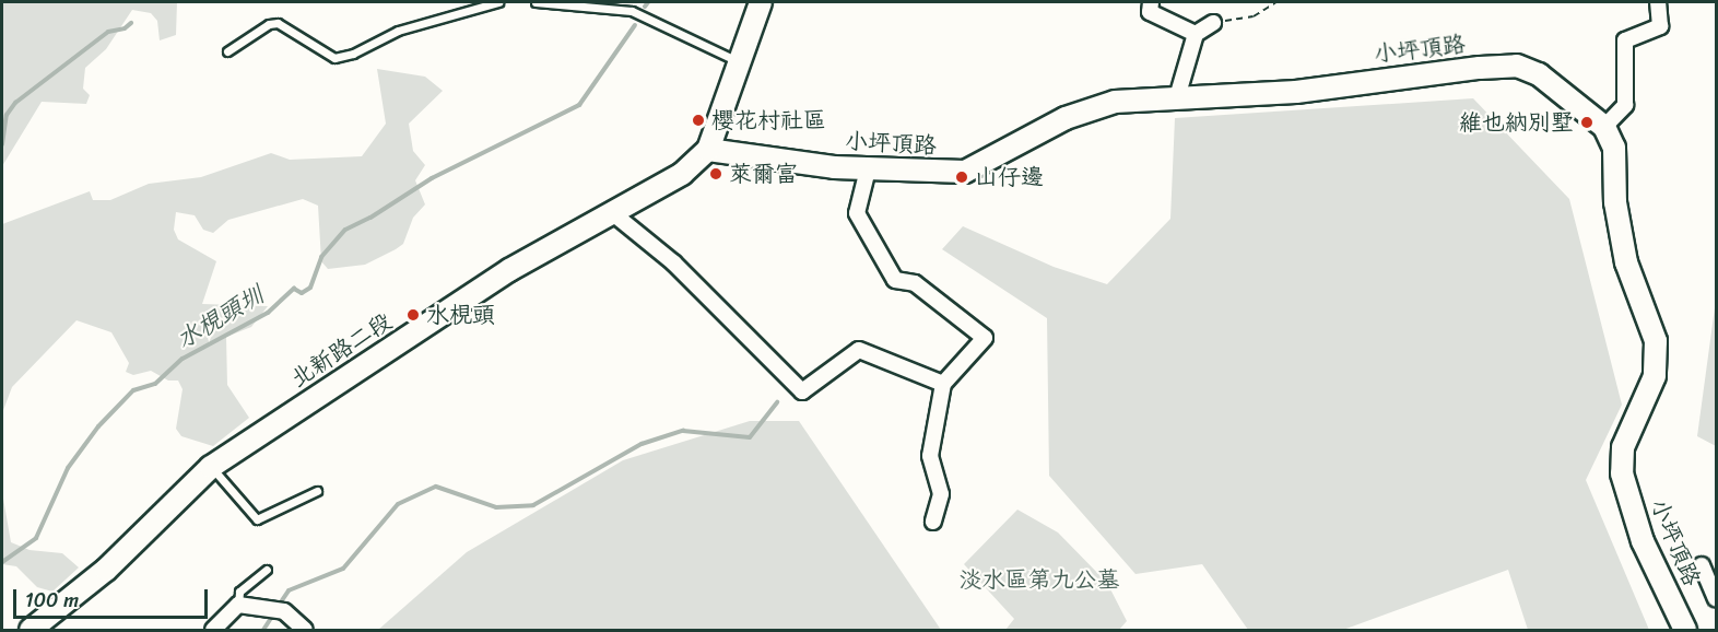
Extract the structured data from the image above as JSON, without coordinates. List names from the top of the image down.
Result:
{
  "streets": {
    "street": ["小坪頂路", "北新路二段"]
  },
  "crossings": [
    ["小坪頂路", "北新路二段"]
  ],
  "water": ["水梘頭圳"],
  "parks": ["淡水區第九公墓"],
  "places": [
    "櫻花村社區",
    "維也納別墅",
    "萊爾富",
    "山仔邊",
    "水梘頭"
  ],
  "scale_bar": "100 m"
}
